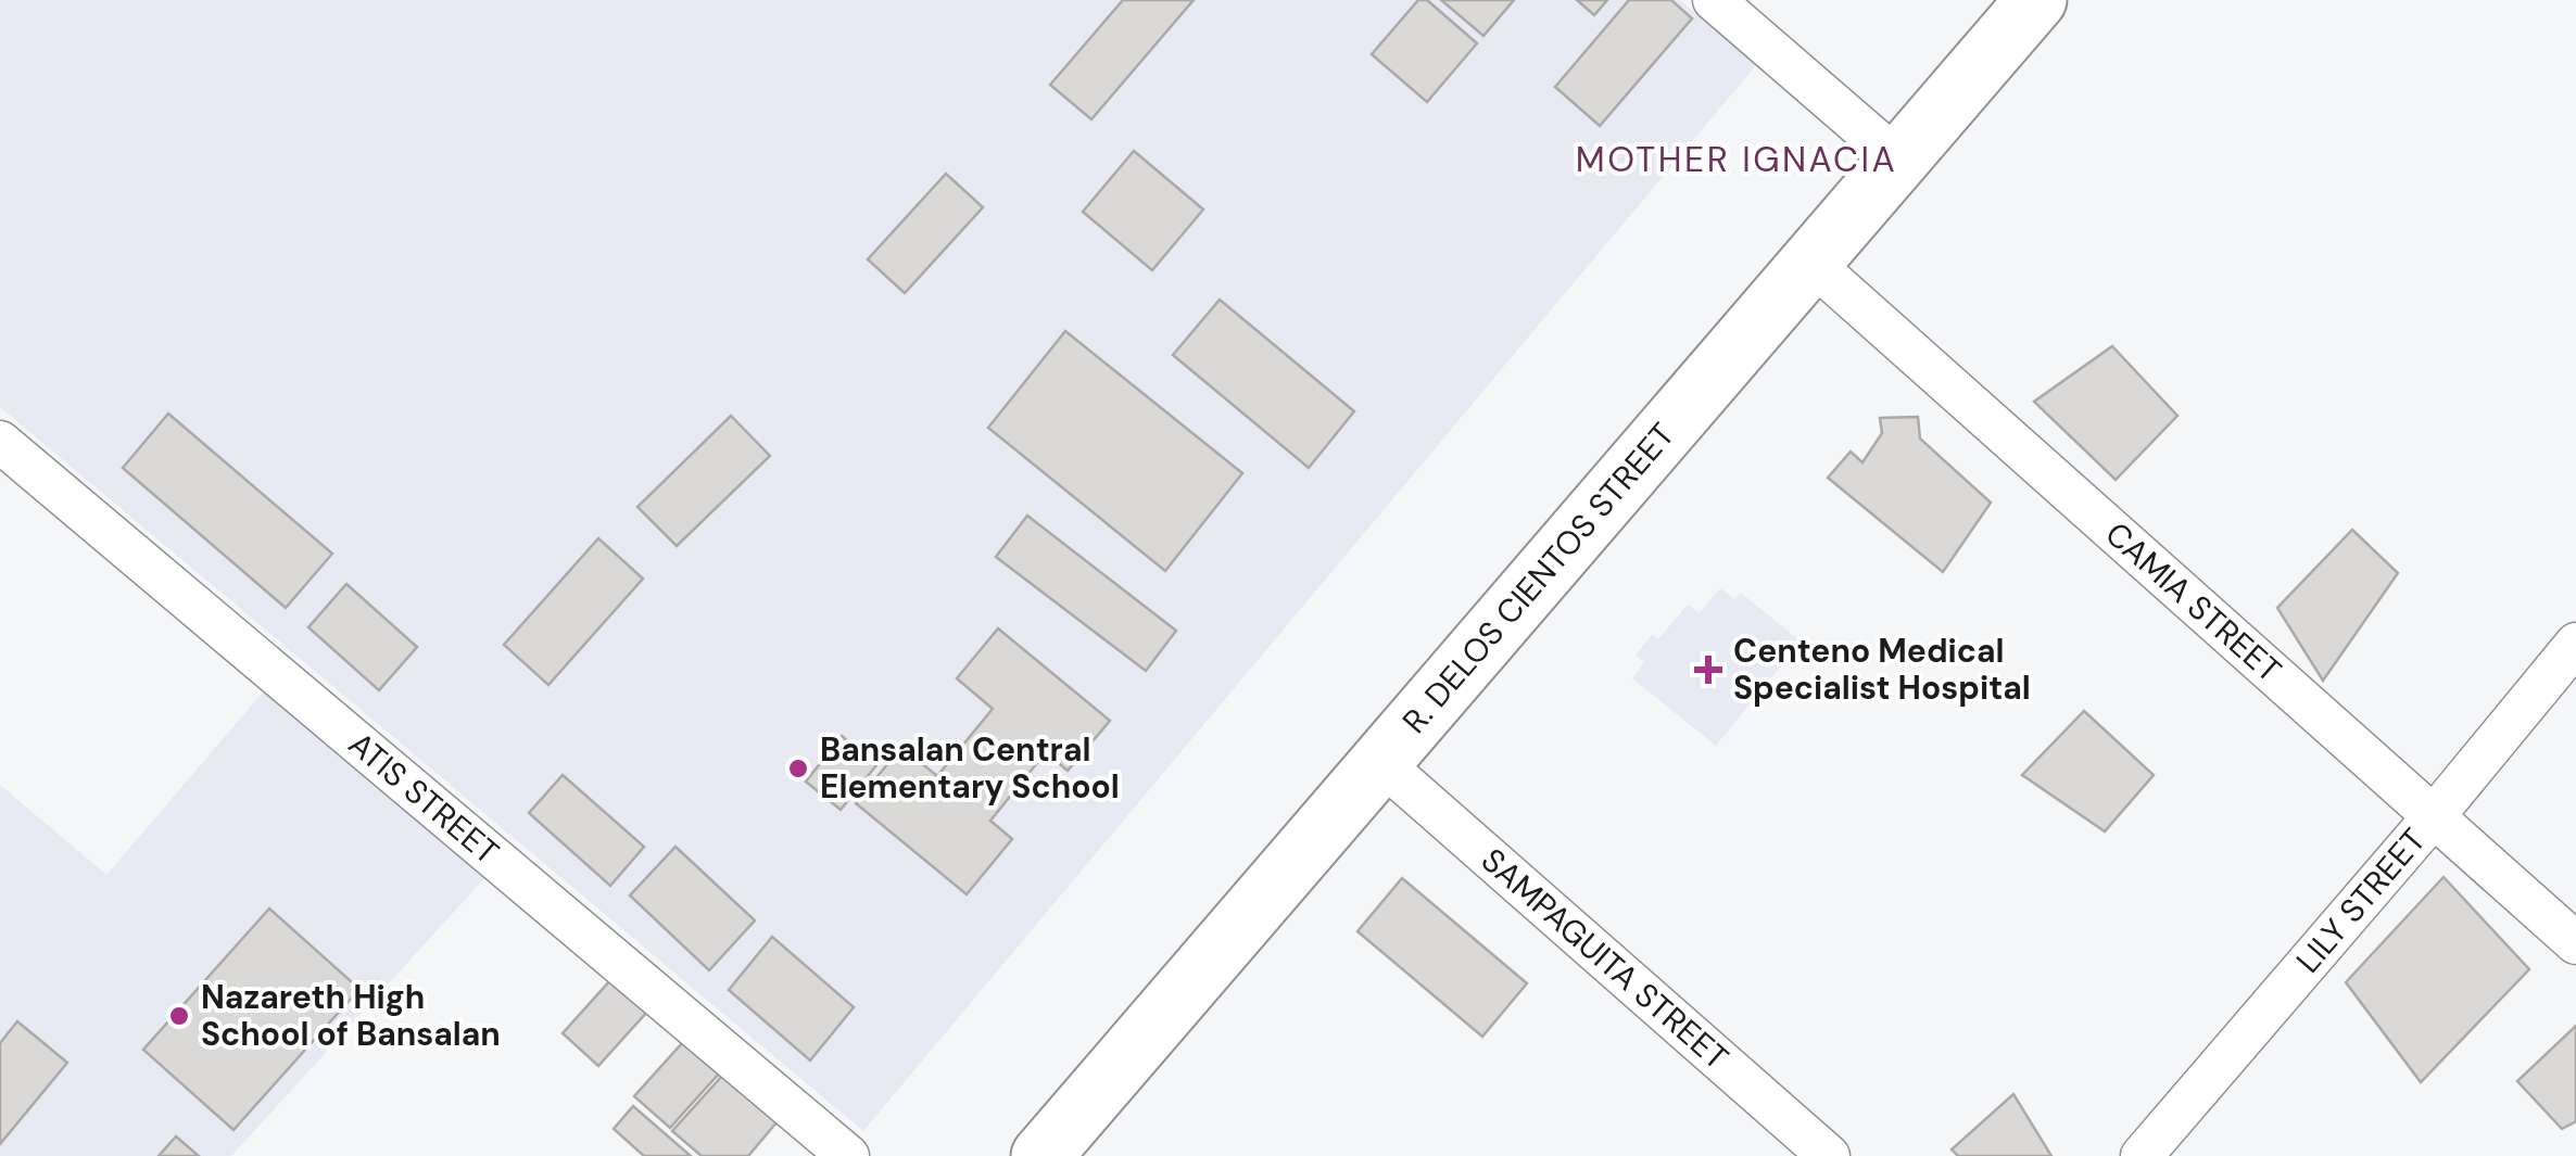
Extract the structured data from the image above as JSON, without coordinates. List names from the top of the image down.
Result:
{
  "streets": {
    "highway": ["R. DELOS CIENTOS STREET"],
    "street": [
      "CAMIA STREET",
      "ATIS STREET",
      "LILY STREET",
      "SAMPAGUITA STREET"
    ]
  },
  "crossings": [
    ["R. DELOS CIENTOS STREET", "CAMIA STREET"],
    ["R. DELOS CIENTOS STREET", "SAMPAGUITA STREET"],
    ["CAMIA STREET", "LILY STREET"]
  ],
  "districts": ["MOTHER IGNACIA"],
  "places": {
    "health": ["Centeno Medical Specialist Hospital"],
    "other": ["Bansalan Central Elementary School", "Nazareth High School of Bansalan"]
  }
}
